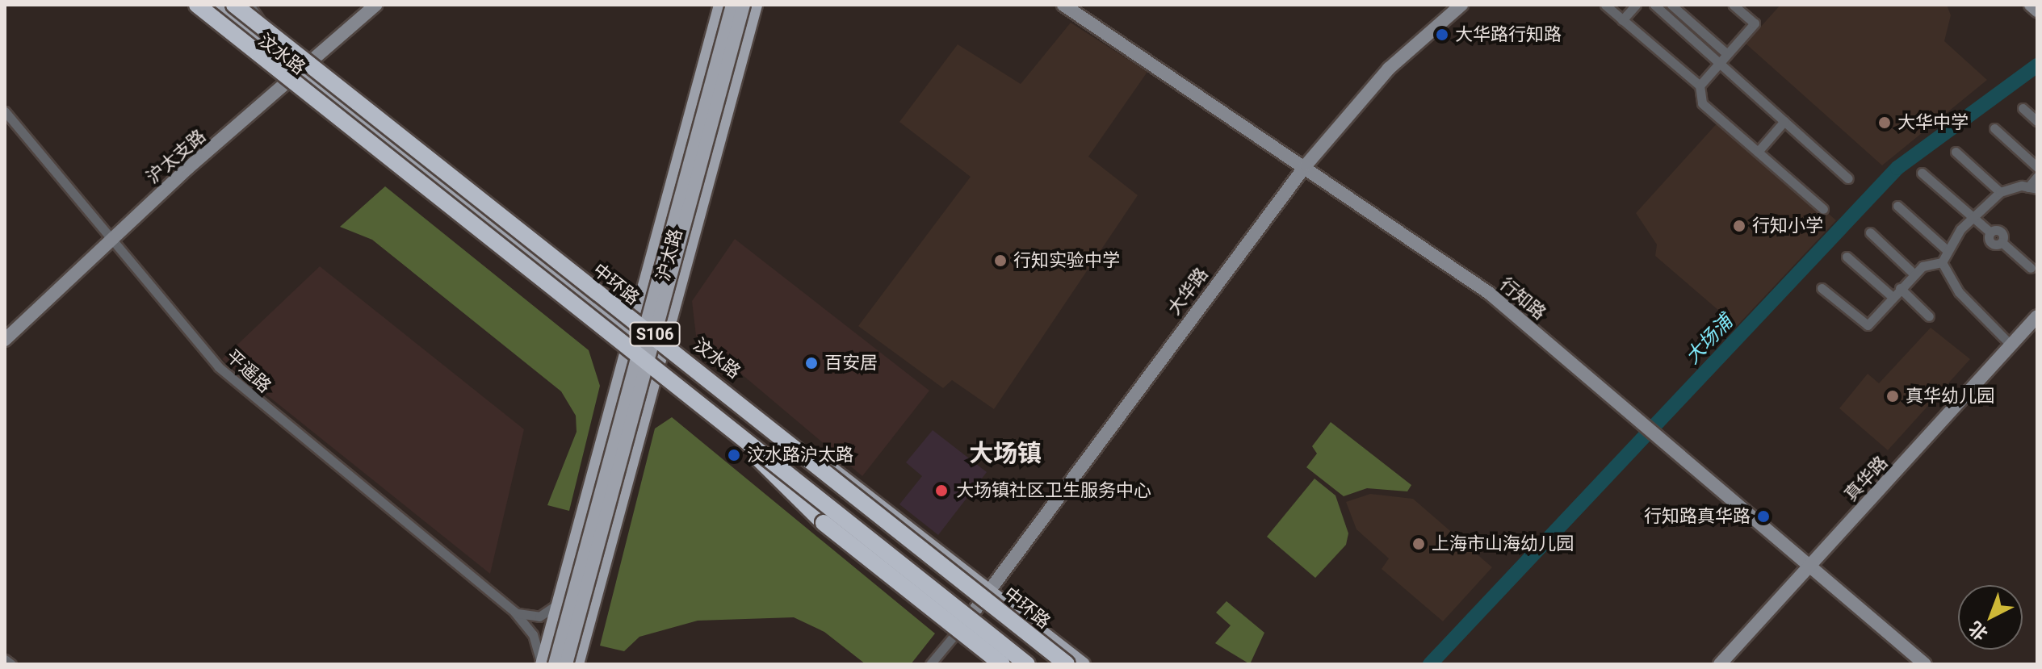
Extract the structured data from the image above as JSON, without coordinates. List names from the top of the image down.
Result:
{
  "streets": {
    "highway": ["中环路"],
    "main road": ["汶水路", "沪太路", "S106"],
    "street": [
      "沪太支路",
      "大华路",
      "行知路",
      "平遥路",
      "真华路"
    ]
  },
  "crossings": [
    ["汶水路", "沪太支路"],
    ["汶水路", "沪太路"],
    ["汶水路", "大华路"],
    ["沪太支路", "平遥路"],
    ["沪太路", "平遥路"],
    ["大华路", "行知路"],
    ["行知路", "真华路"]
  ],
  "districts": ["大场镇"],
  "water": ["大场浦"],
  "places": [
    "大华路行知路",
    "大华中学",
    "行知小学",
    "行知实验中学",
    "百安居",
    "真华幼儿园",
    "汶水路沪太路",
    "大场镇社区卫生服务中心",
    "行知路真华路",
    "上海市山海幼儿园"
  ],
  "north": "bottom left"
}
